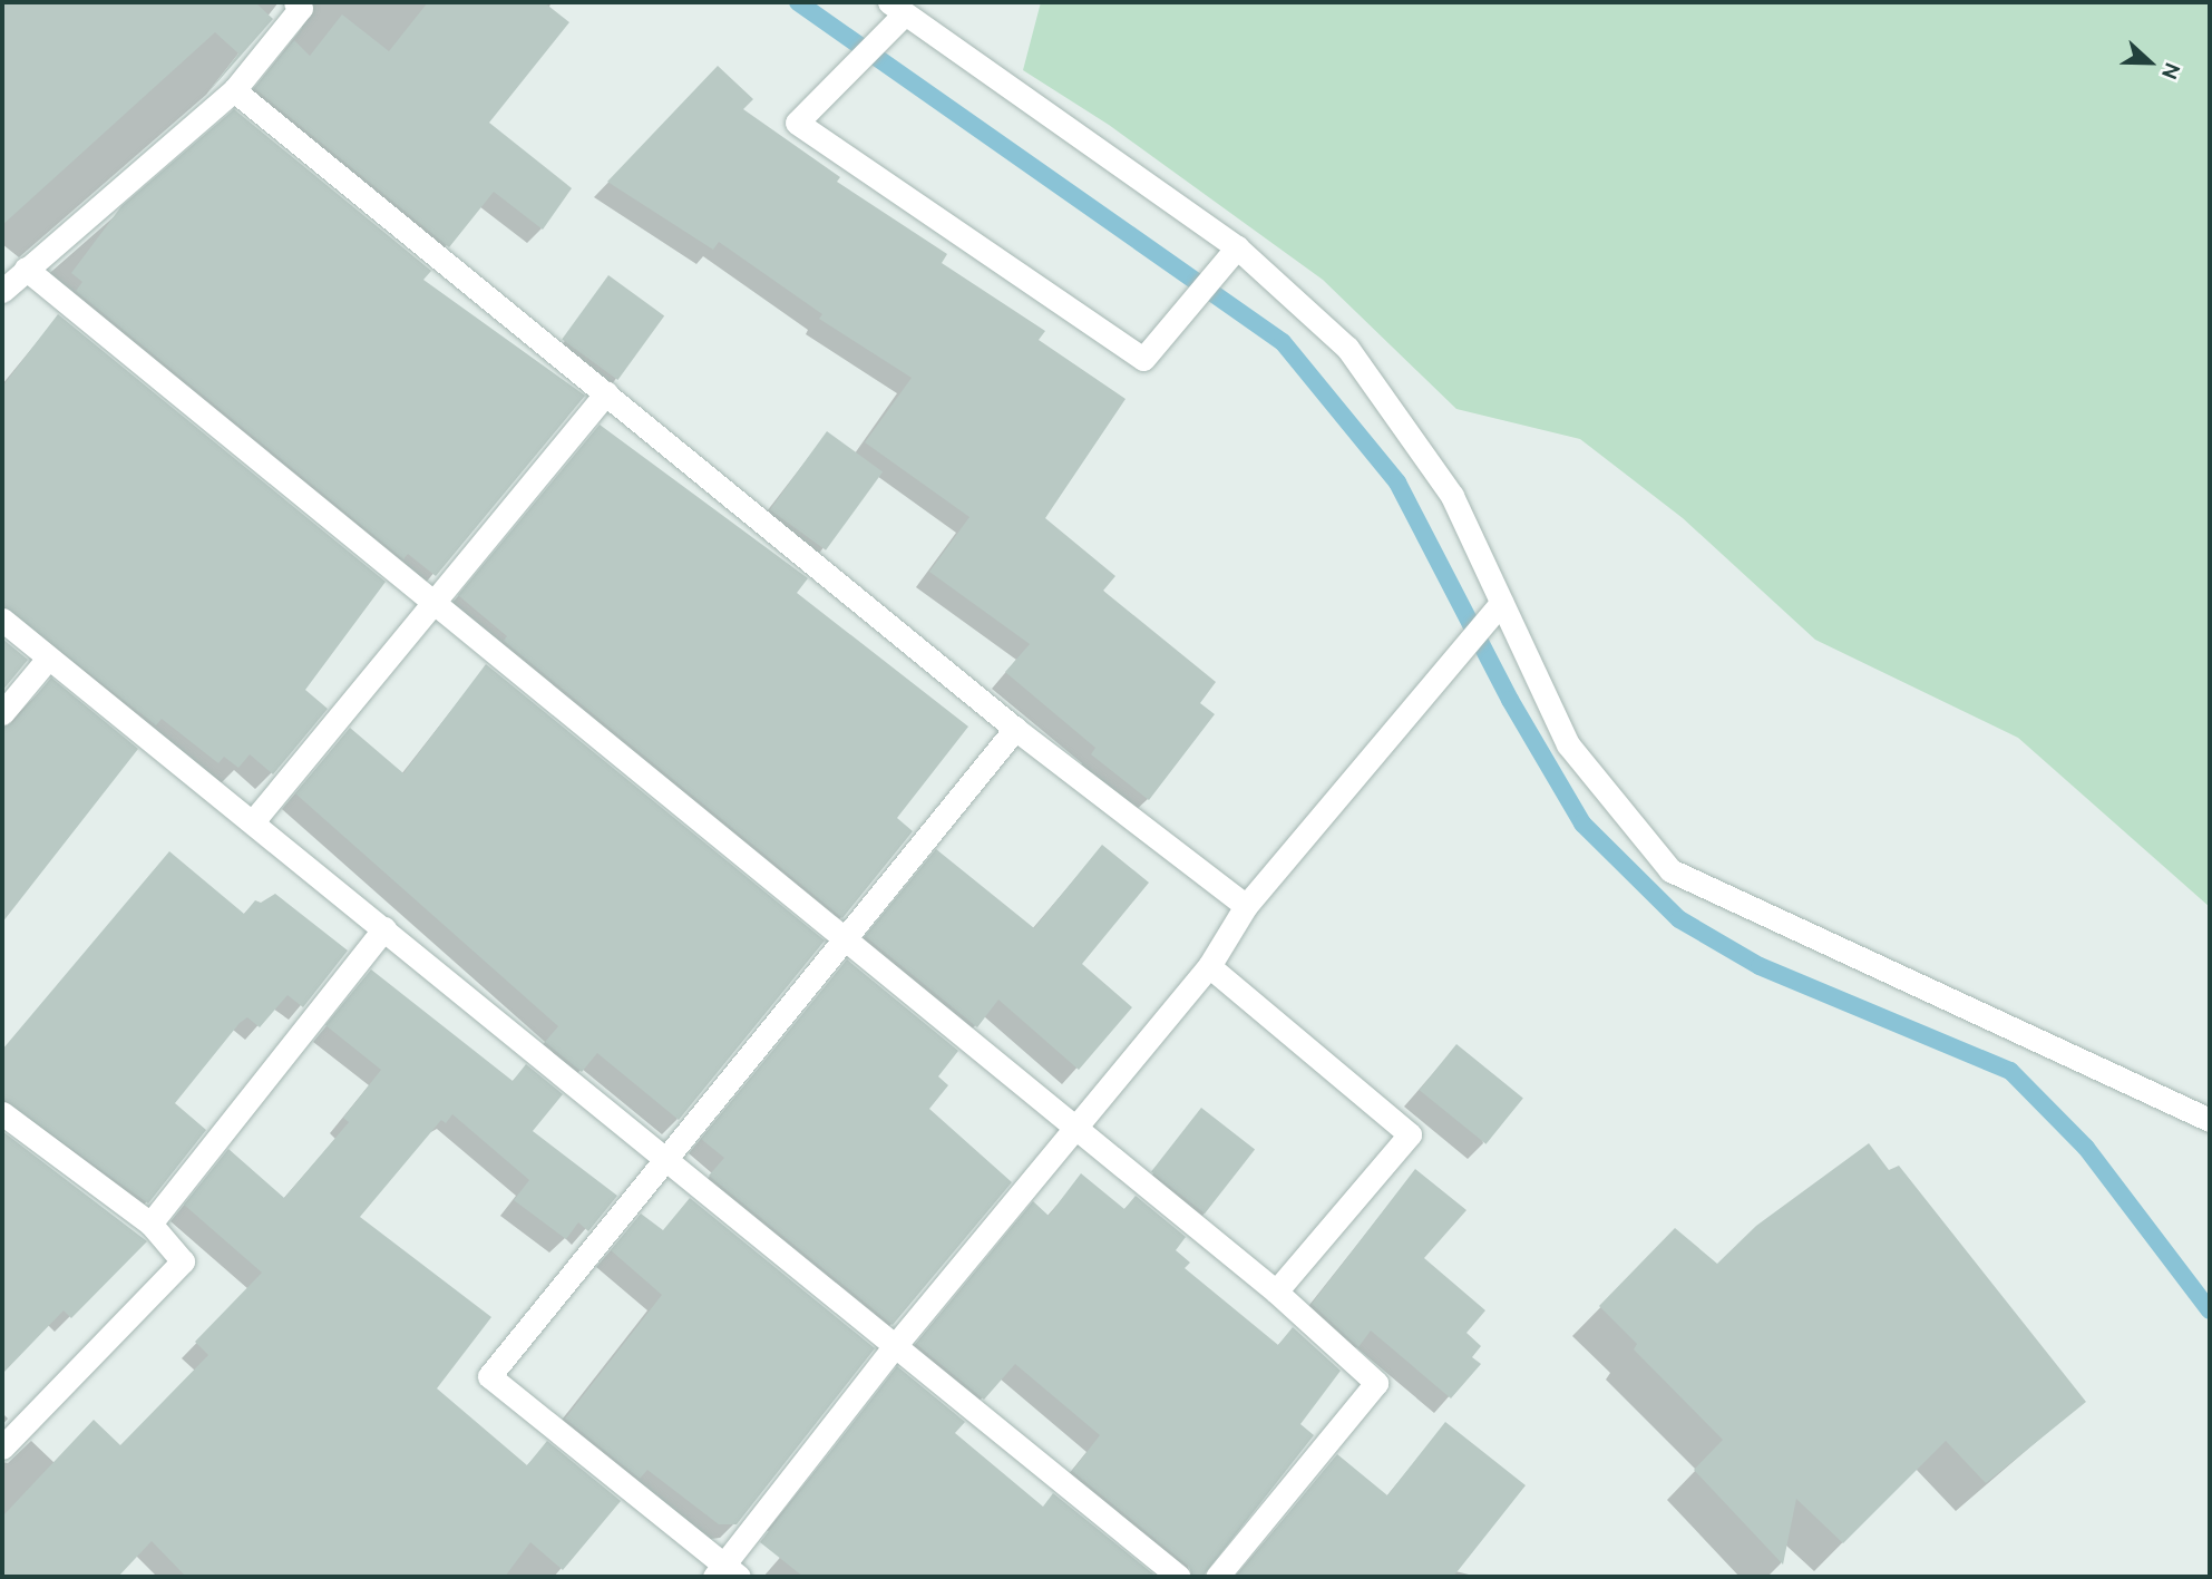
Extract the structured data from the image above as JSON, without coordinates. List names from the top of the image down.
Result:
{
  "north": "right"
}
